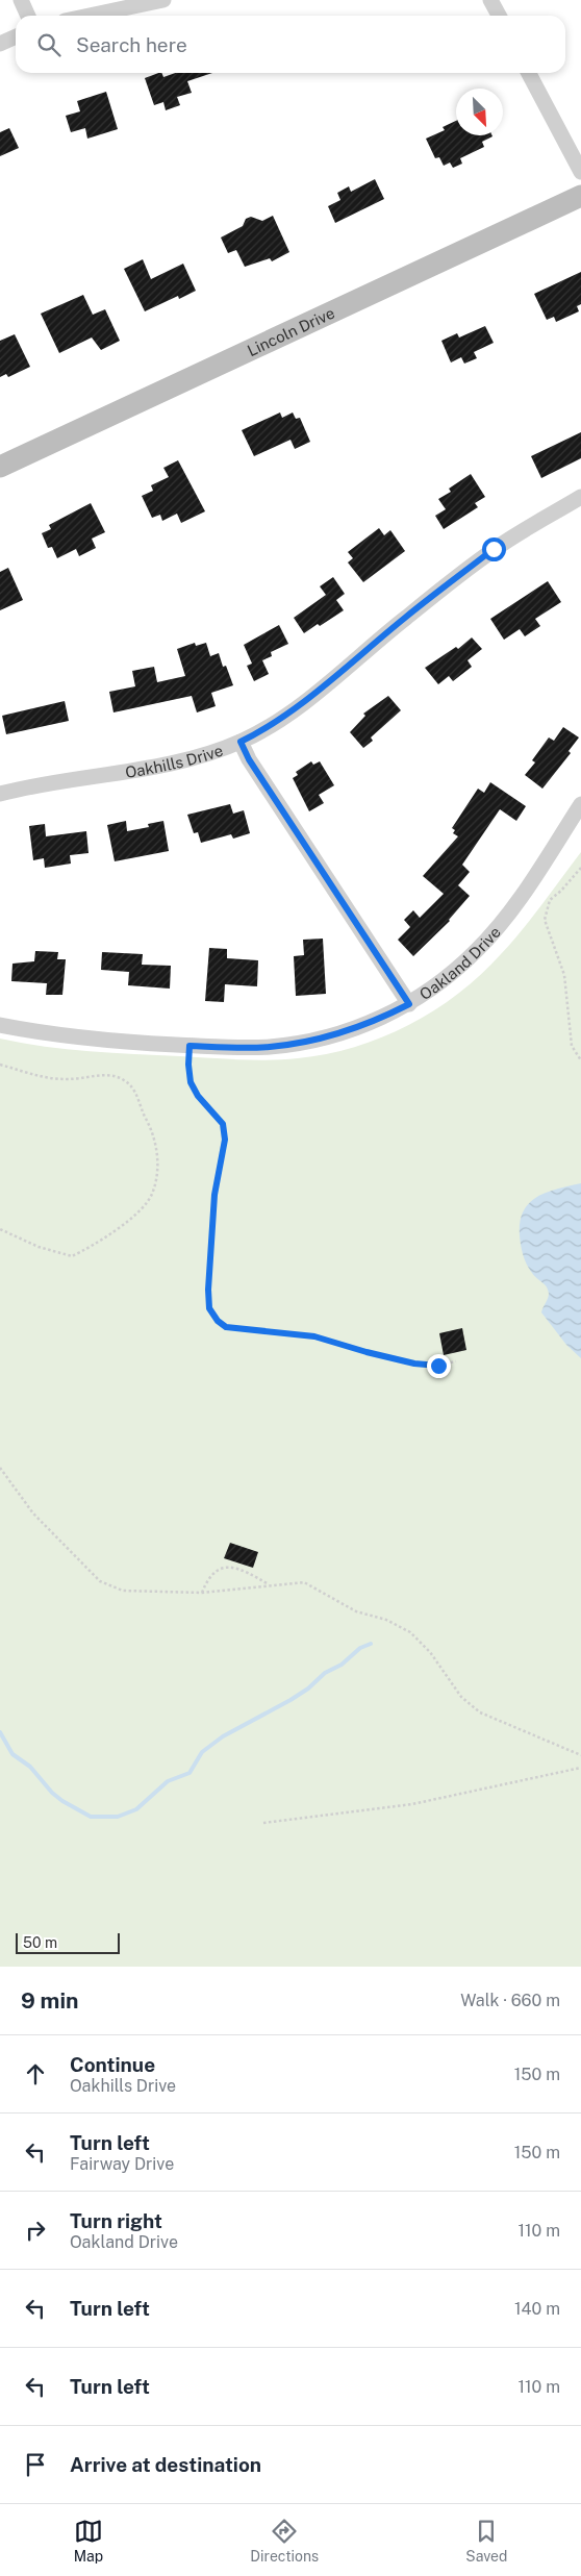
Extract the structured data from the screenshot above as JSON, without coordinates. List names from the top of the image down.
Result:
{
  "streets": {
    "street": ["Lincoln Drive", "Oakhills Drive", "Oakland Drive"]
  },
  "scale_bar": "50 m",
  "north": "bottom right",
  "page": {
    "search": "Search here",
    "scale": "50 m",
    "heading": ["9 min", "Walk · 660 m"],
    "list": [
      ["Continue", "Oakhills Drive", "150 m"],
      ["Turn left", "Fairway Drive", "150 m"],
      ["Turn right", "Oakland Drive", "110 m"],
      ["Turn left", "140 m"],
      ["Turn left", "110 m"],
      "Arrive at destination"
    ],
    "nav": ["Map", "Directions", "Saved"]
  }
}
